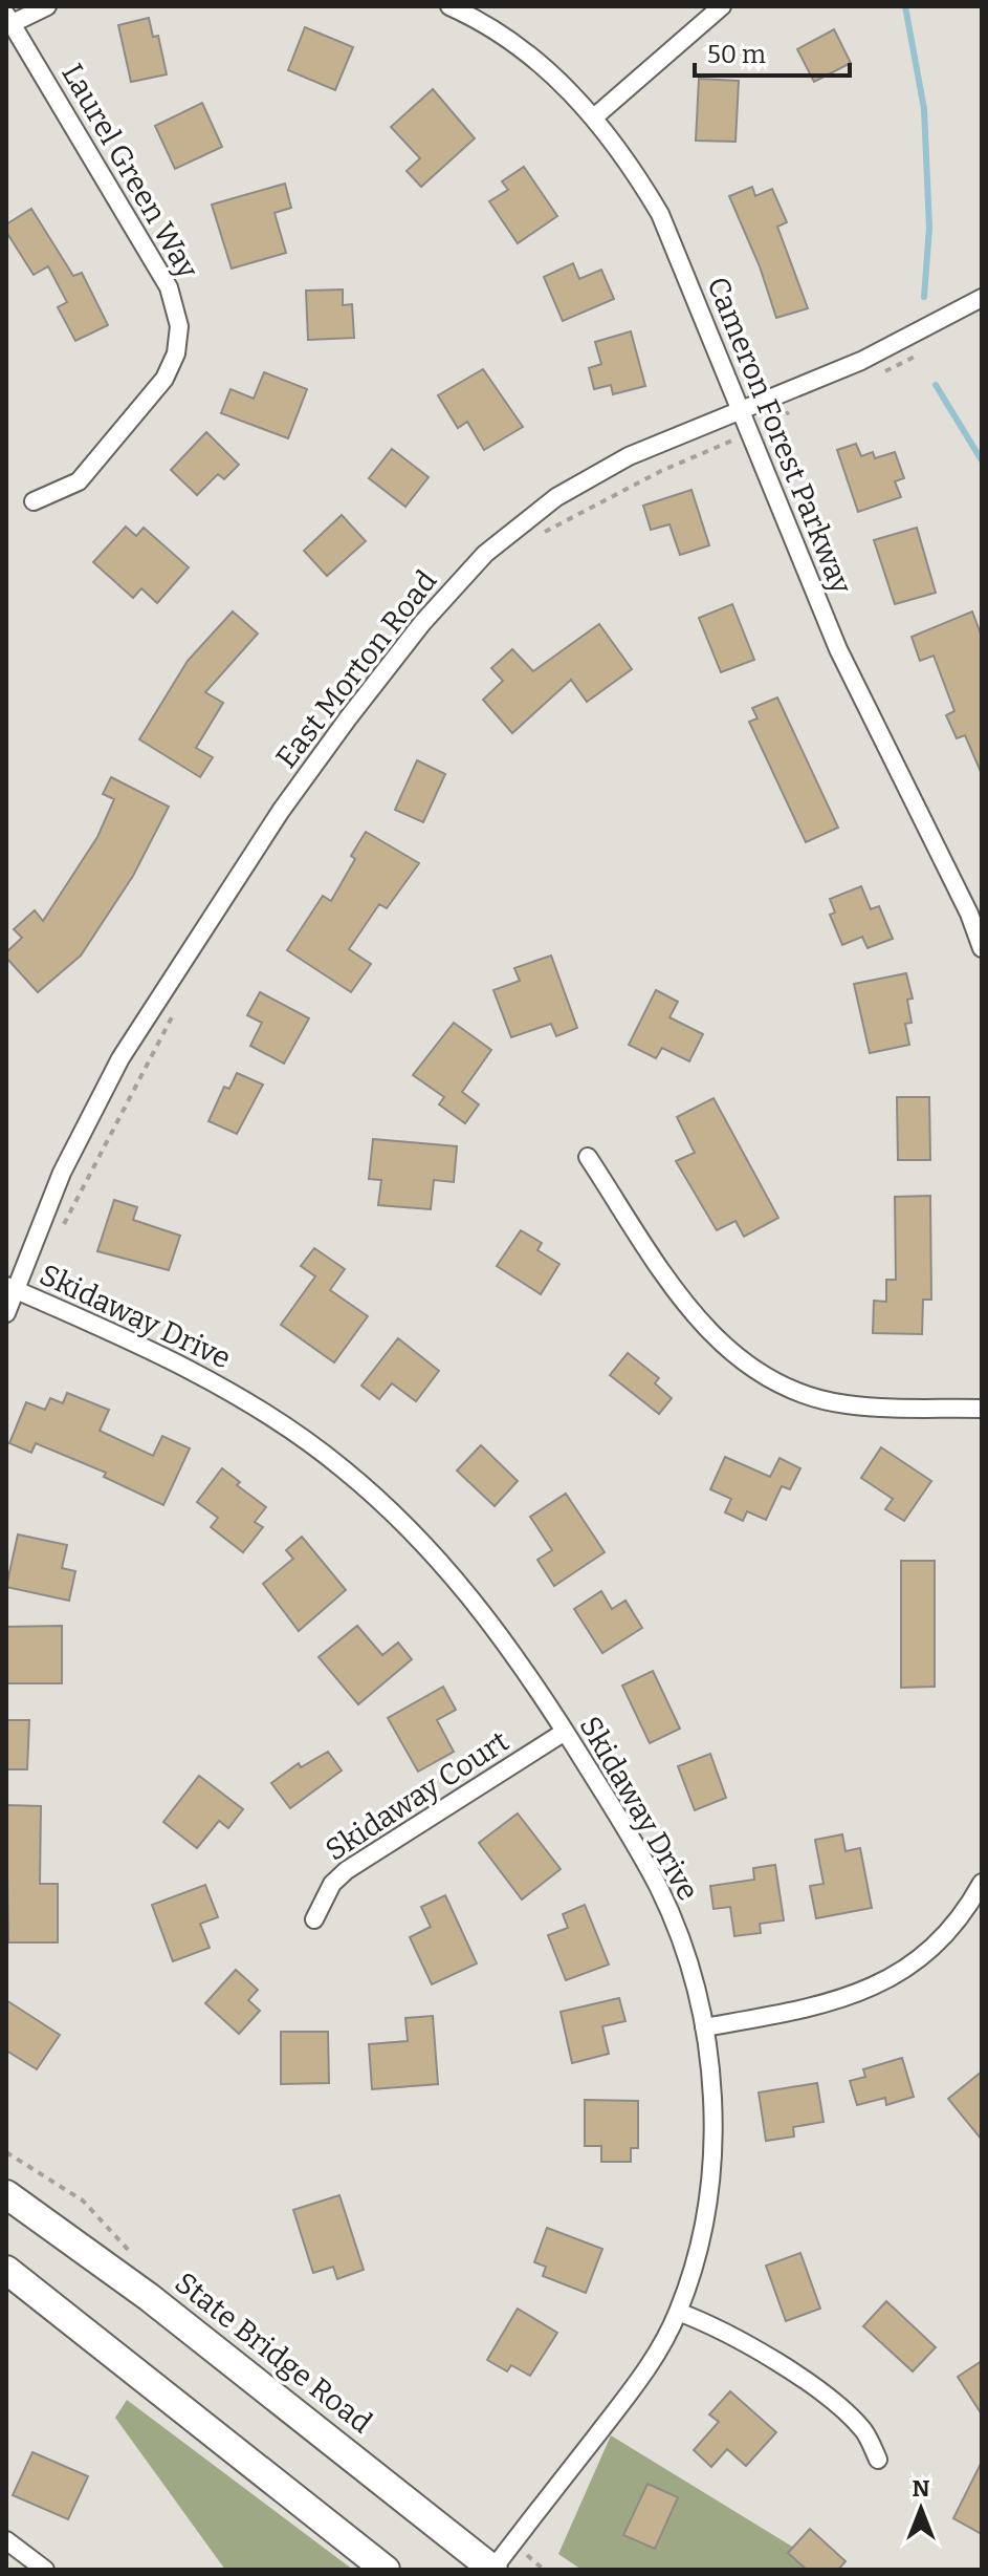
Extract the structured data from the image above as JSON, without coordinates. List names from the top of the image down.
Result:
{
  "streets": {
    "highway": ["State Bridge Road"],
    "street": [
      "Laurel Green Way",
      "Cameron Forest Parkway",
      "East Morton Road",
      "Skidaway Drive",
      "Skidaway Court"
    ]
  },
  "crossings": [
    ["Cameron Forest Parkway", "East Morton Road"],
    ["East Morton Road", "Skidaway Drive"],
    ["Skidaway Drive", "Skidaway Court"],
    ["Skidaway Drive", "State Bridge Road"]
  ],
  "scale_bar": "50 m",
  "north": "top"
}
